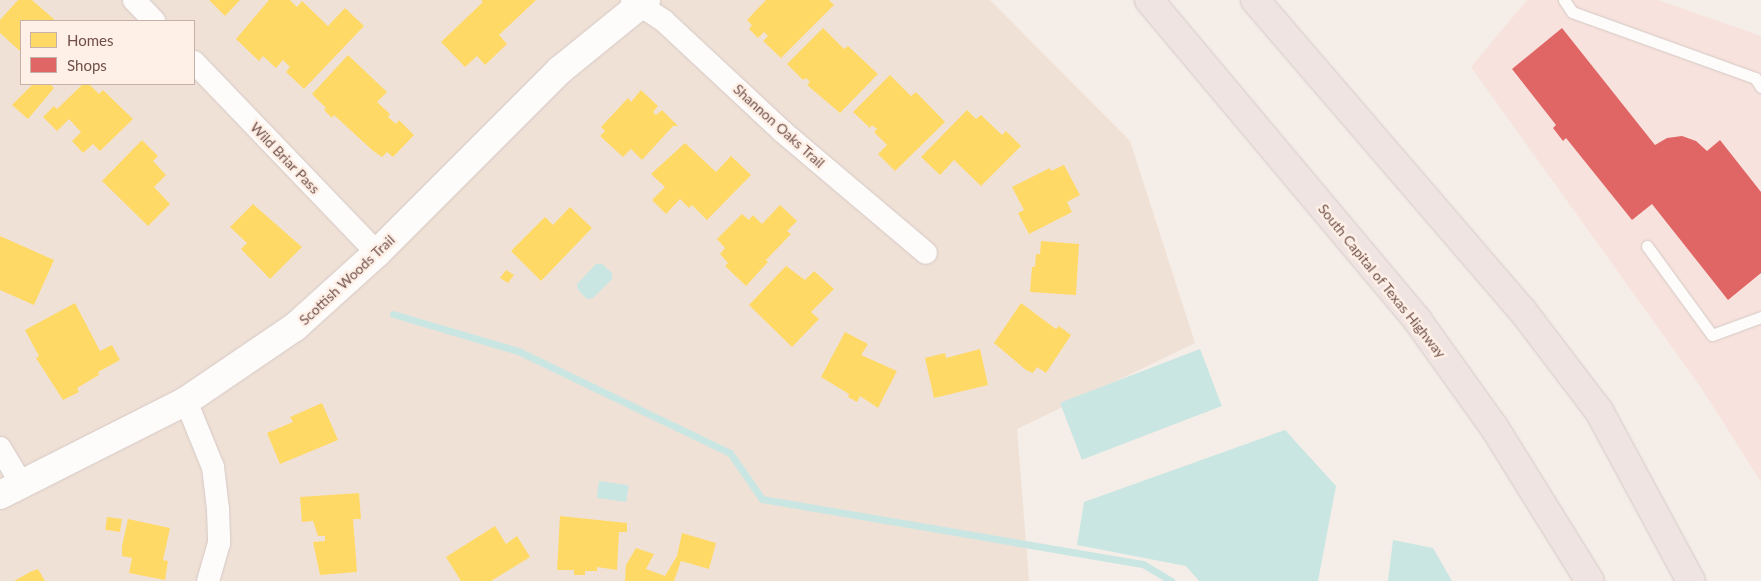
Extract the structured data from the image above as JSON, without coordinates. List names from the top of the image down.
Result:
{
  "streets": {
    "highway": ["South Capital of Texas Highway"],
    "street": ["Shannon Oaks Trail", "Wild Briar Pass", "Scottish Woods Trail"]
  },
  "crossings": [
    ["Shannon Oaks Trail", "Scottish Woods Trail"],
    ["Wild Briar Pass", "Scottish Woods Trail"]
  ],
  "legend": ["Homes", "Shops"]
}
